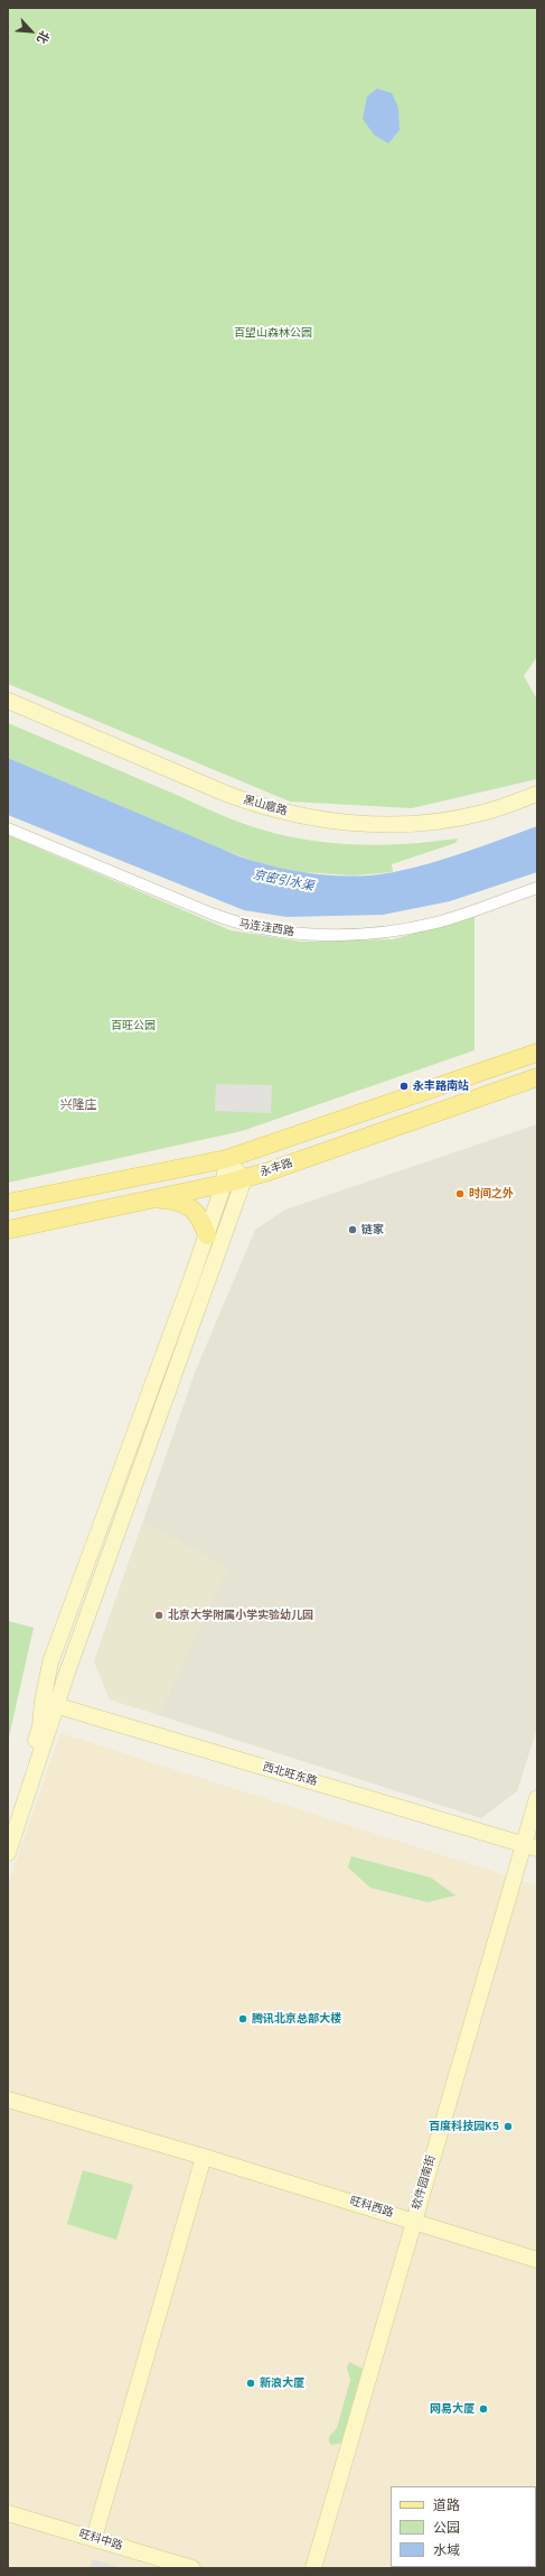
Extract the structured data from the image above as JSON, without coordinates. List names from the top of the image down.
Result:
{
  "streets": {
    "main road": ["永丰路"],
    "street": [
      "黑山扈路",
      "马连洼西路",
      "西北旺东路",
      "软件园南街",
      "旺科西路",
      "旺科中路"
    ]
  },
  "crossings": [
    ["西北旺东路", "软件园南街"],
    ["软件园南街", "旺科西路"]
  ],
  "districts": ["兴隆庄"],
  "water": ["京密引水渠"],
  "parks": ["百望山森林公园", "百旺公园"],
  "places": [
    "永丰路南站",
    "时间之外",
    "链家",
    "北京大学附属小学实验幼儿园",
    "腾讯北京总部大楼",
    "百度科技园K5",
    "新浪大厦",
    "网易大厦"
  ],
  "legend": ["道路", "公园", "水域"],
  "north": "bottom right"
}
